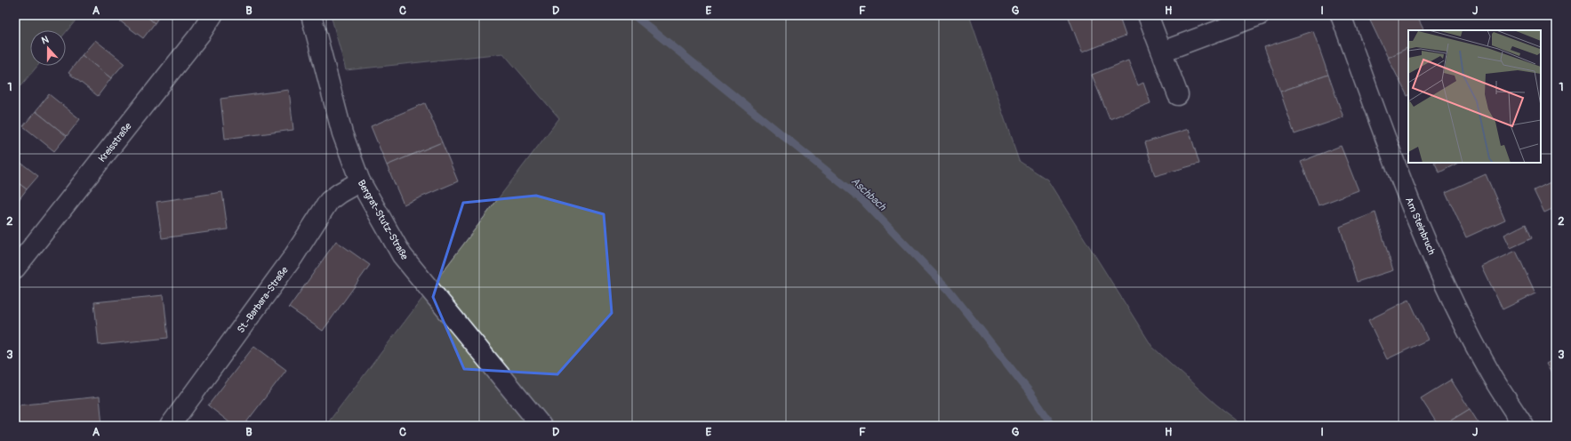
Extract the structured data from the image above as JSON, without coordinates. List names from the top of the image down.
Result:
{
  "streets": {
    "street": [
      "Kreisstraße",
      "Bergrat-Stutz-Straße",
      "Am Steinbruch",
      "St.-Barbara-Straße"
    ]
  },
  "crossings": [
    ["Bergrat-Stutz-Straße", "St.-Barbara-Straße"]
  ],
  "water": ["Aschbach"],
  "north": "top",
  "grid": {
    "columns": [
      "A",
      "B",
      "C",
      "D",
      "E",
      "F",
      "G",
      "H",
      "I",
      "J"
    ],
    "rows": ["1", "2", "3"]
  }
}
